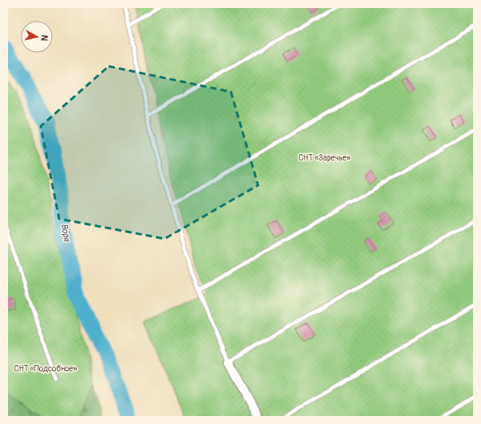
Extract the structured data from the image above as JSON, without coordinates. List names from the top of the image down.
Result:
{
  "water": ["Воря"],
  "parks": ["СНТ «Заречье»", "СНТ «Подсобное»"],
  "north": "right"
}
